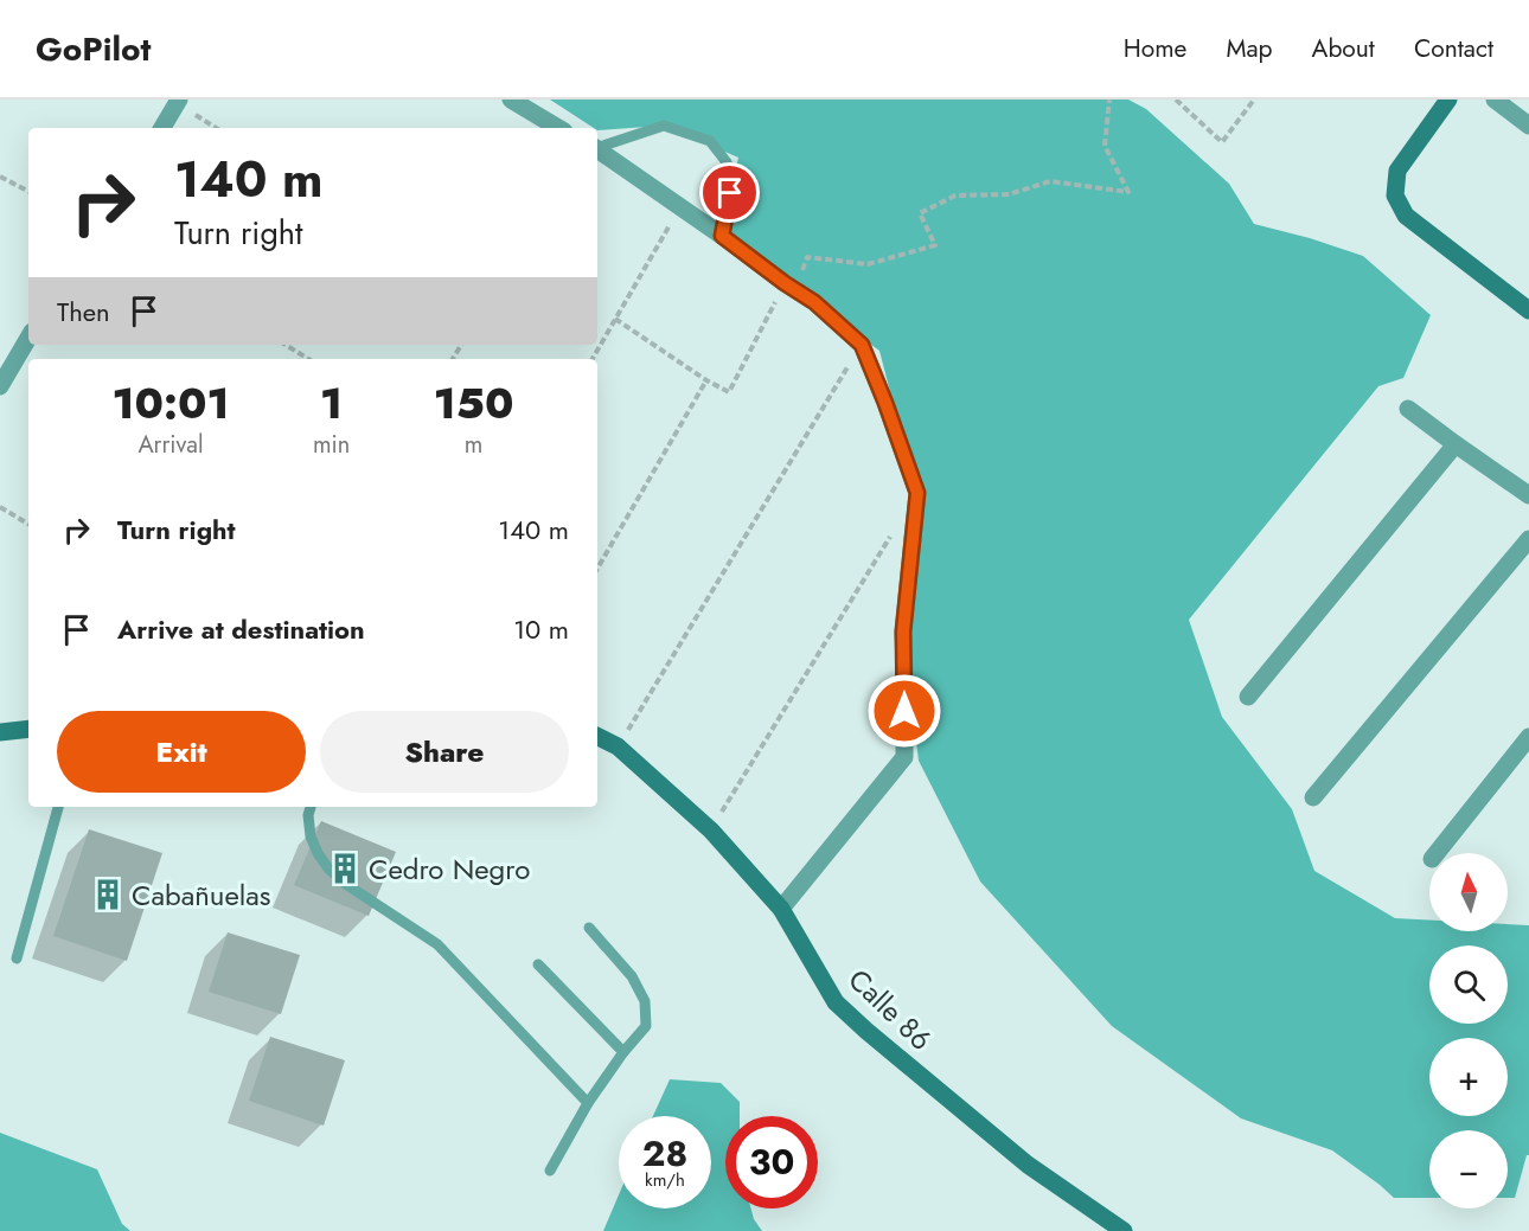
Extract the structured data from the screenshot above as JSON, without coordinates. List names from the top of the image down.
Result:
{
  "streets": {
    "main road": ["Calle 86"]
  },
  "places": {
    "building": ["Cedro Negro", "Cabañuelas"]
  },
  "north": "top",
  "page": {
    "header": "GoPilot",
    "nav": [
      "Home",
      "Map",
      "About",
      "Contact"
    ],
    "turn": ["140 m", "Turn right"],
    "then": "Then",
    "eta": [
      "10:01",
      "Arrival",
      "1",
      "min",
      "150",
      "m"
    ],
    "list": [
      {
        "name": "Turn right",
        "value": "140 m"
      },
      {
        "name": "Arrive at destination",
        "value": "10 m"
      }
    ],
    "buttons": ["Exit", "Share"],
    "map_buttons": ["+", "−"],
    "speed": "28 km/h",
    "limit": "30"
  }
}
